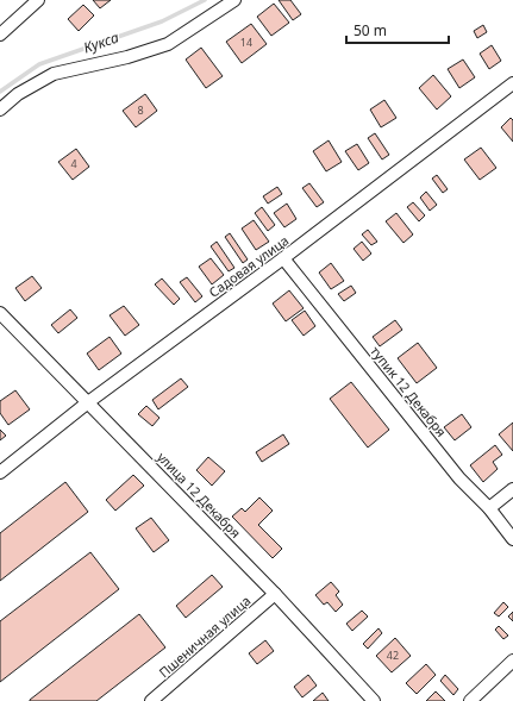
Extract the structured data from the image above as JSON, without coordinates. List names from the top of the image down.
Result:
{
  "streets": {
    "street": [
      "Садовая улица",
      "тупик 12 Декабря",
      "улица 12 Декабря",
      "Пшеничная улица"
    ]
  },
  "crossings": [
    ["Садовая улица", "тупик 12 Декабря"],
    ["Садовая улица", "улица 12 Декабря"],
    ["улица 12 Декабря", "Пшеничная улица"]
  ],
  "water": ["Кукса"],
  "house_numbers": [
    "14",
    "8",
    "4",
    "42"
  ],
  "scale_bar": "50 m"
}
